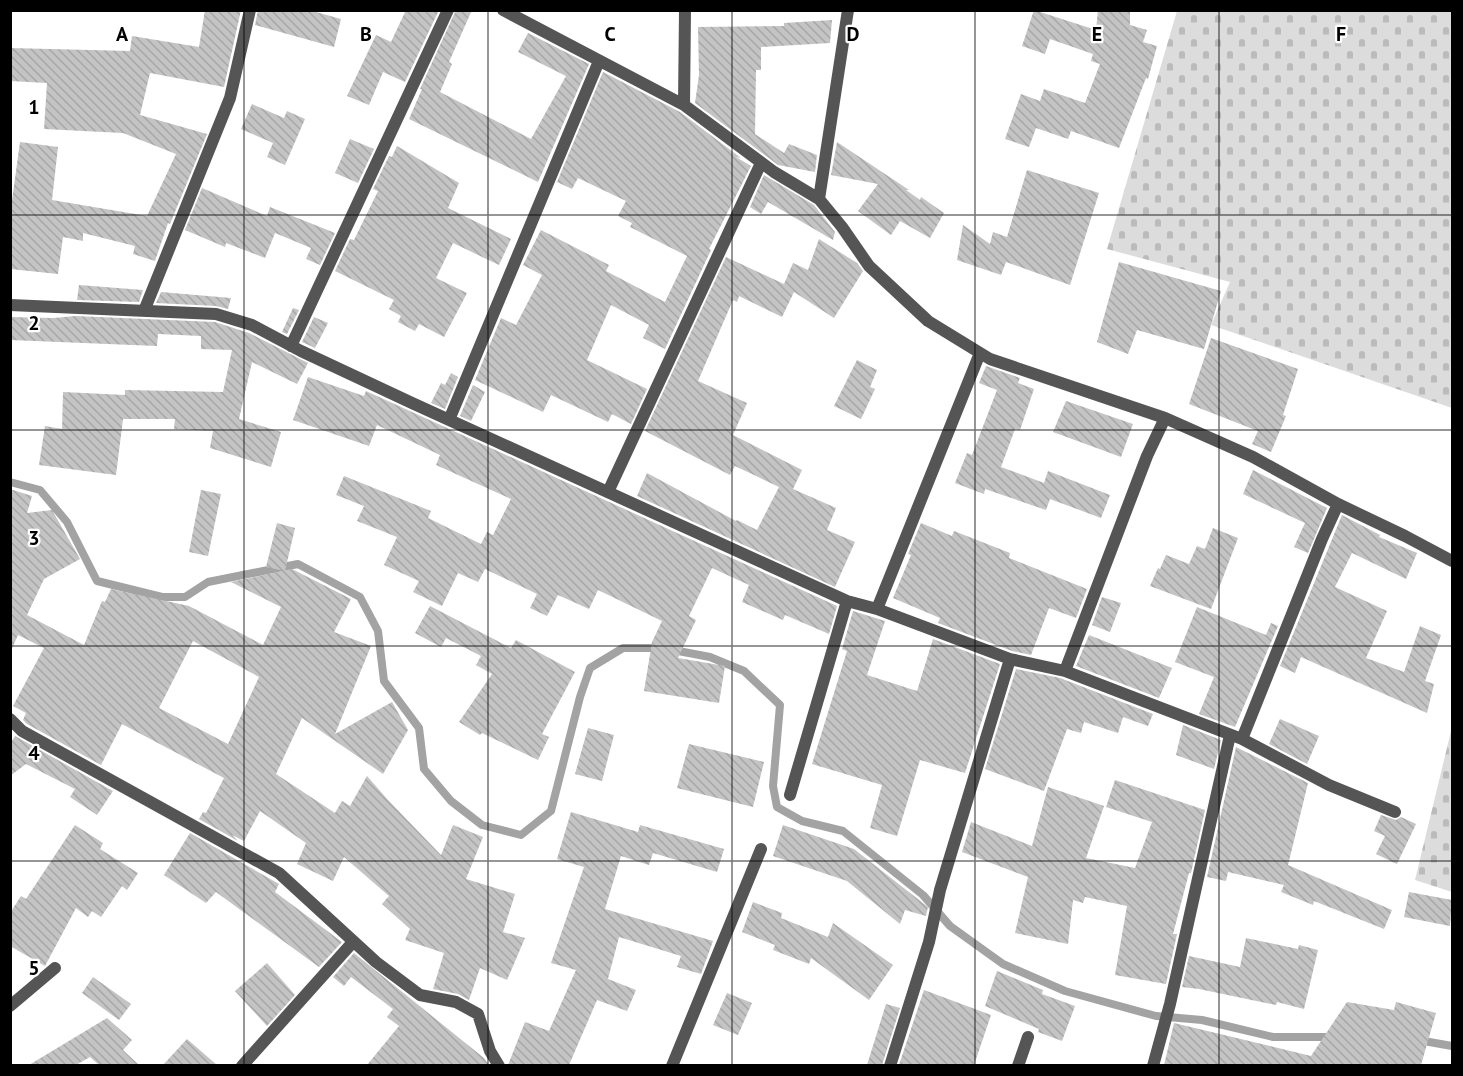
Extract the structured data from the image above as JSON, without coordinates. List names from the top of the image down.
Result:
{
  "grid": {
    "columns": [
      "A",
      "B",
      "C",
      "D",
      "E",
      "F"
    ],
    "rows": [
      "1",
      "2",
      "3",
      "4",
      "5"
    ]
  }
}
